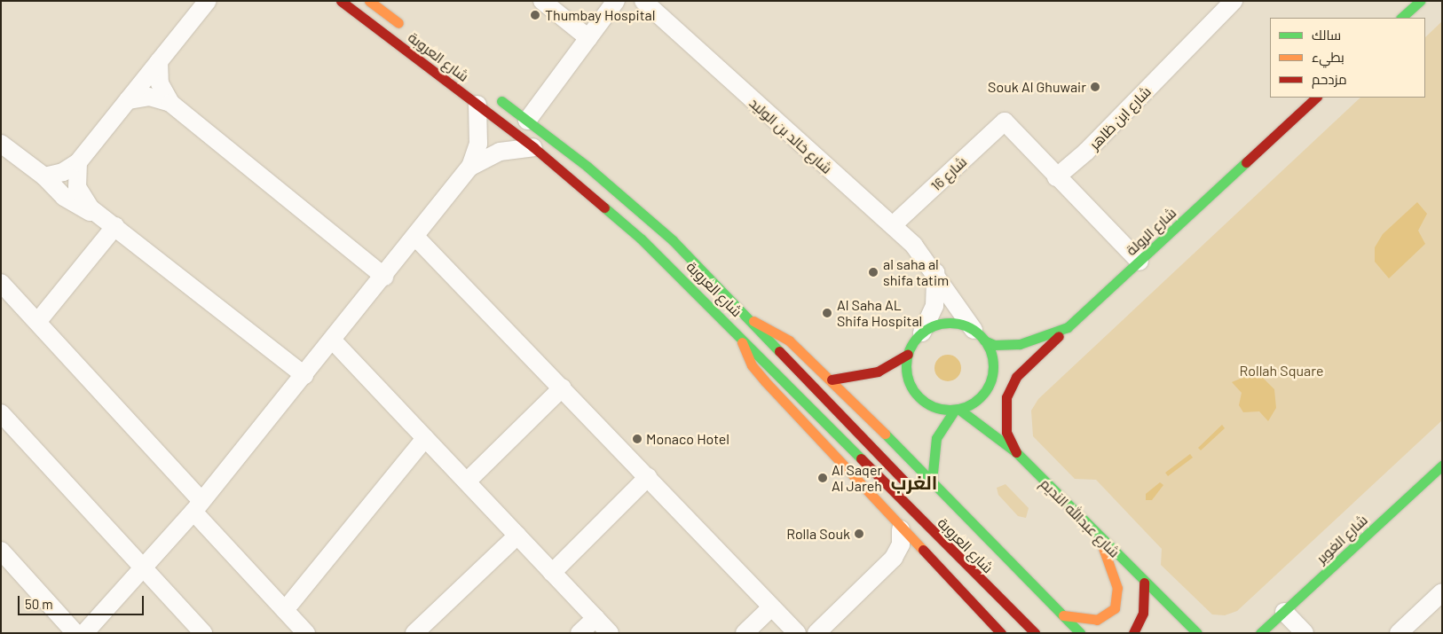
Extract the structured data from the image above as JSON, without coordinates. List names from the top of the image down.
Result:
{
  "streets": {
    "street": [
      "شارع العروبة",
      "شارع ابن ظاهر",
      "شارع خالد بن الوليد",
      "شارع 16",
      "شارع الرولة",
      "شارع عبدالله النديم",
      "شارع الغوير"
    ]
  },
  "crossings": [
    ["شارع ابن ظاهر", "شارع 16"],
    ["شارع خالد بن الوليد", "شارع 16"],
    ["شارع خالد بن الوليد", "شارع الرولة"],
    ["شارع خالد بن الوليد", "شارع عبدالله النديم"],
    ["شارع الرولة", "شارع عبدالله النديم"]
  ],
  "districts": ["الغرب"],
  "parks": ["Rollah Square"],
  "places": [
    "Thumbay Hospital",
    "Souk Al Ghuwair",
    "al saha al shifa tatim",
    "Al Saha AL Shifa Hospital",
    "Monaco Hotel",
    "Al Saqer Al Jareh",
    "Rolla Souk"
  ],
  "legend": ["سالك", "بطيء", "مزدحم"],
  "scale_bar": "50 m"
}
